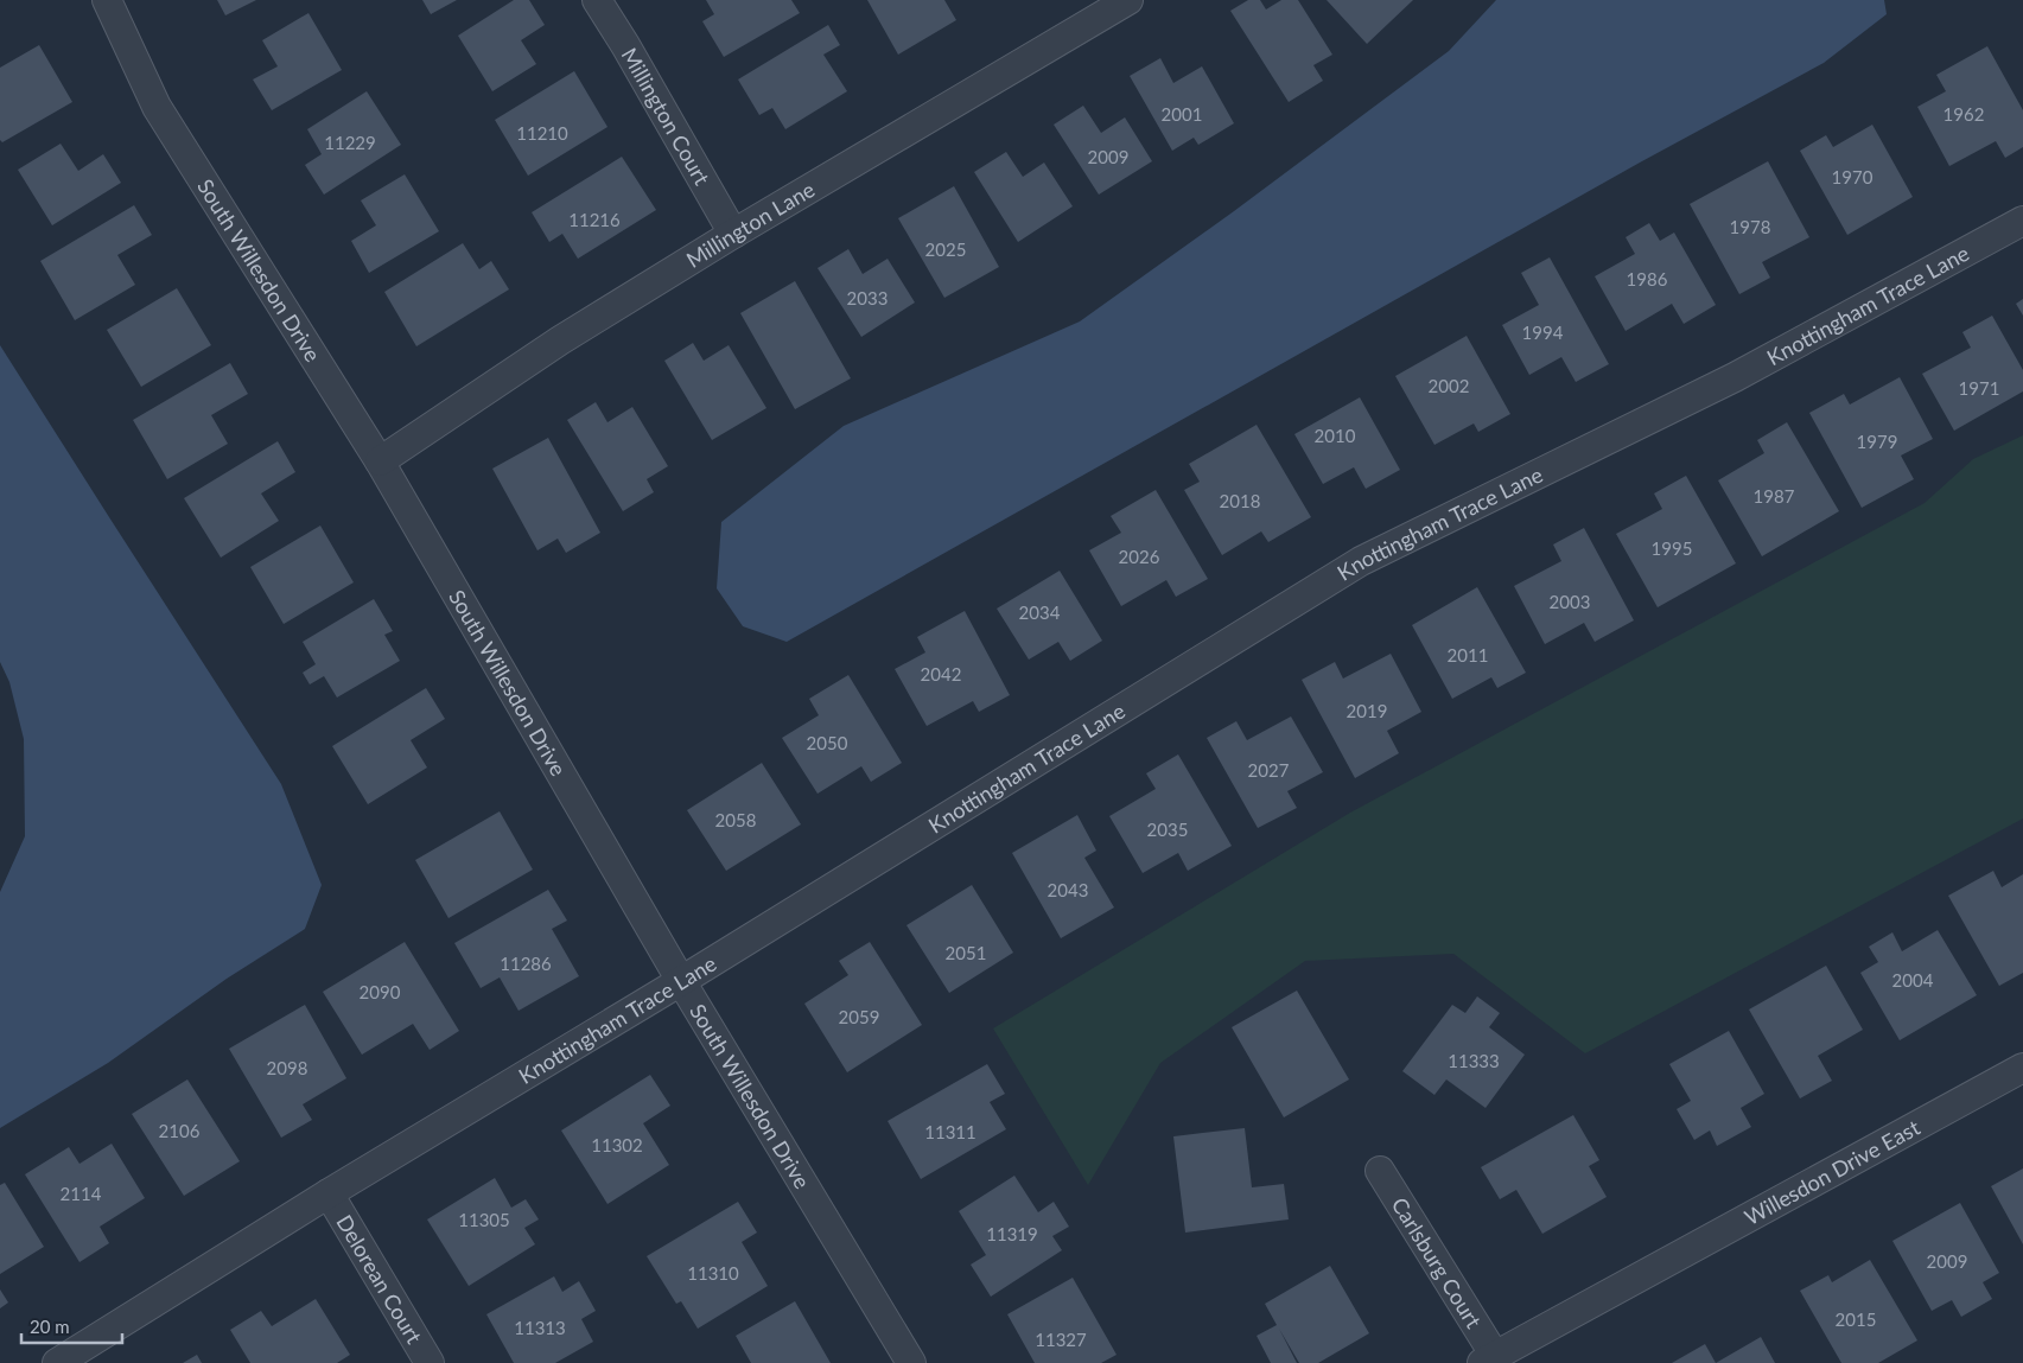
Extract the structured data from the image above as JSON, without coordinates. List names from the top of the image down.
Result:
{
  "streets": {
    "street": [
      "Millington Court",
      "Millington Lane",
      "South Willesdon Drive",
      "Knottingham Trace Lane",
      "Willesdon Drive East",
      "Carlsburg Court",
      "Delorean Court"
    ]
  },
  "crossings": [
    ["Millington Court", "Millington Lane"],
    ["Millington Lane", "South Willesdon Drive"],
    ["South Willesdon Drive", "Knottingham Trace Lane"],
    ["Knottingham Trace Lane", "Delorean Court"],
    ["Willesdon Drive East", "Carlsburg Court"]
  ],
  "house_numbers": [
    "2001",
    "1962",
    "11210",
    "11229",
    "2009",
    "1970",
    "11216",
    "1978",
    "2025",
    "1986",
    "2033",
    "1994",
    "2002",
    "1971",
    "2010",
    "1979",
    "1987",
    "2018",
    "1995",
    "2026",
    "2003",
    "2034",
    "2011",
    "2042",
    "2019",
    "2050",
    "2027",
    "2058",
    "2035",
    "2043",
    "2051",
    "11286",
    "2004",
    "2090",
    "2059",
    "11333",
    "2098",
    "2106",
    "11311",
    "11302",
    "2114",
    "11305",
    "11319",
    "2009",
    "11310",
    "2015",
    "11313",
    "11327"
  ],
  "scale_bar": "20 m"
}
